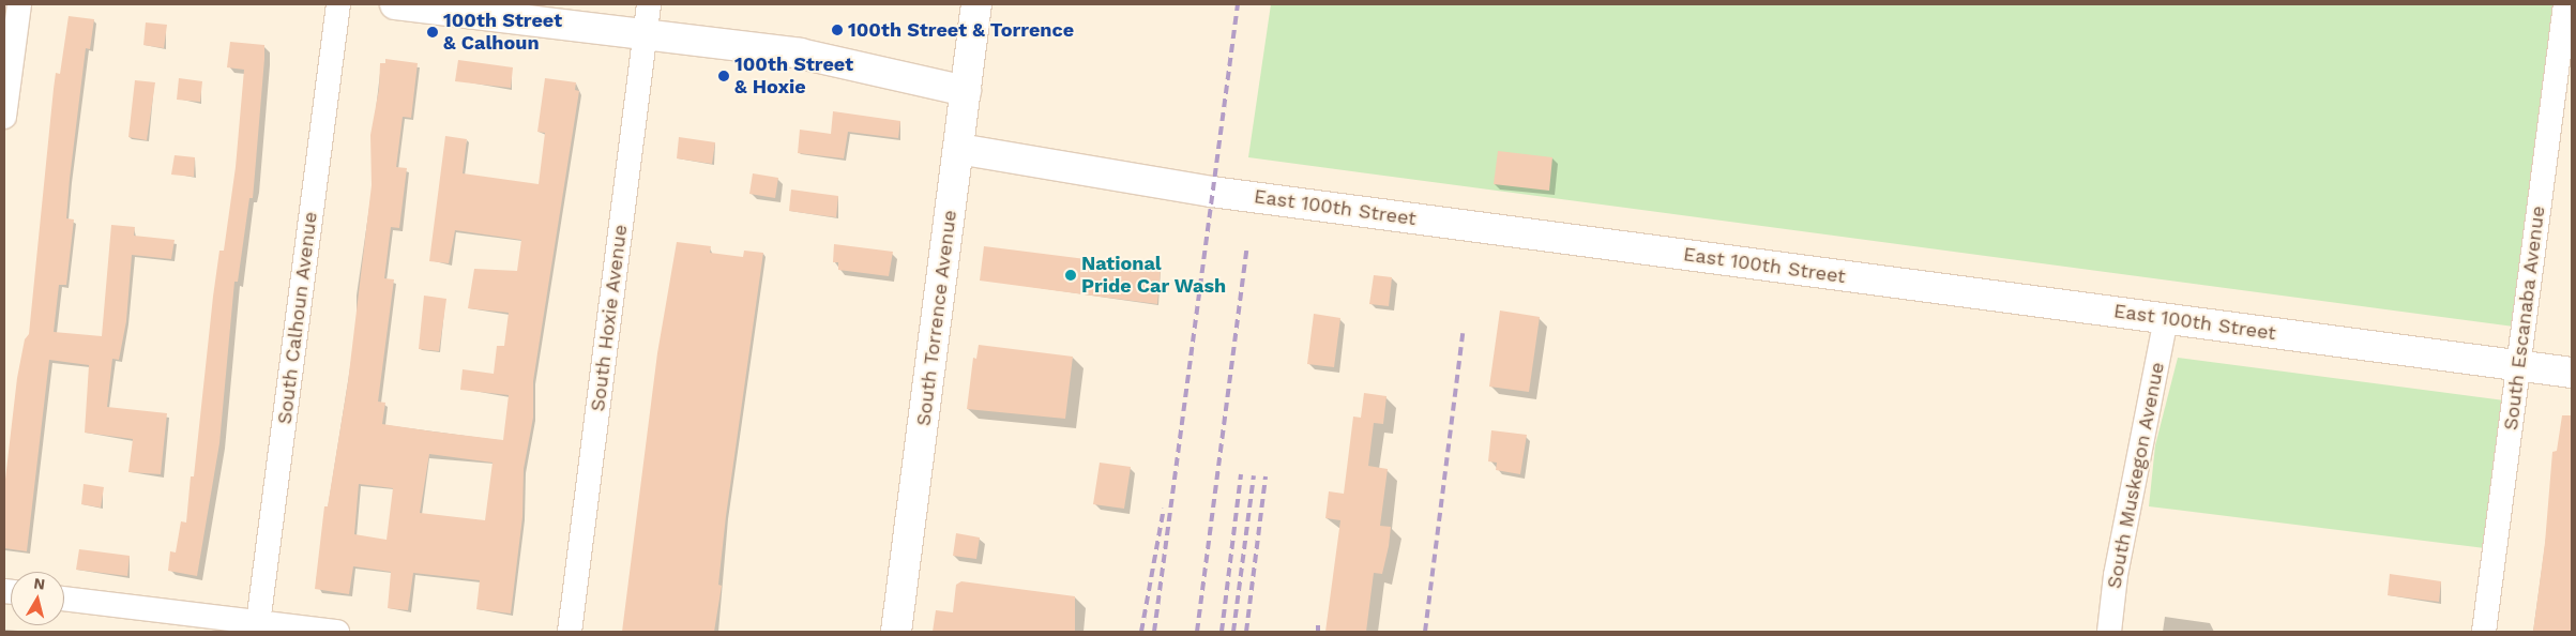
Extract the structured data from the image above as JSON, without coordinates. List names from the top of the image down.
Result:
{
  "streets": {
    "main road": ["East 100th Street", "South Torrence Avenue"],
    "street": [
      "South Calhoun Avenue",
      "South Hoxie Avenue",
      "South Escanaba Avenue",
      "South Muskegon Avenue"
    ]
  },
  "crossings": [
    ["East 100th Street", "South Torrence Avenue"],
    ["East 100th Street", "South Escanaba Avenue"],
    ["East 100th Street", "South Muskegon Avenue"]
  ],
  "places": [
    "100th Street & Torrence",
    "100th Street & Calhoun",
    "100th Street & Hoxie",
    "National Pride Car Wash"
  ],
  "north": "top"
}
